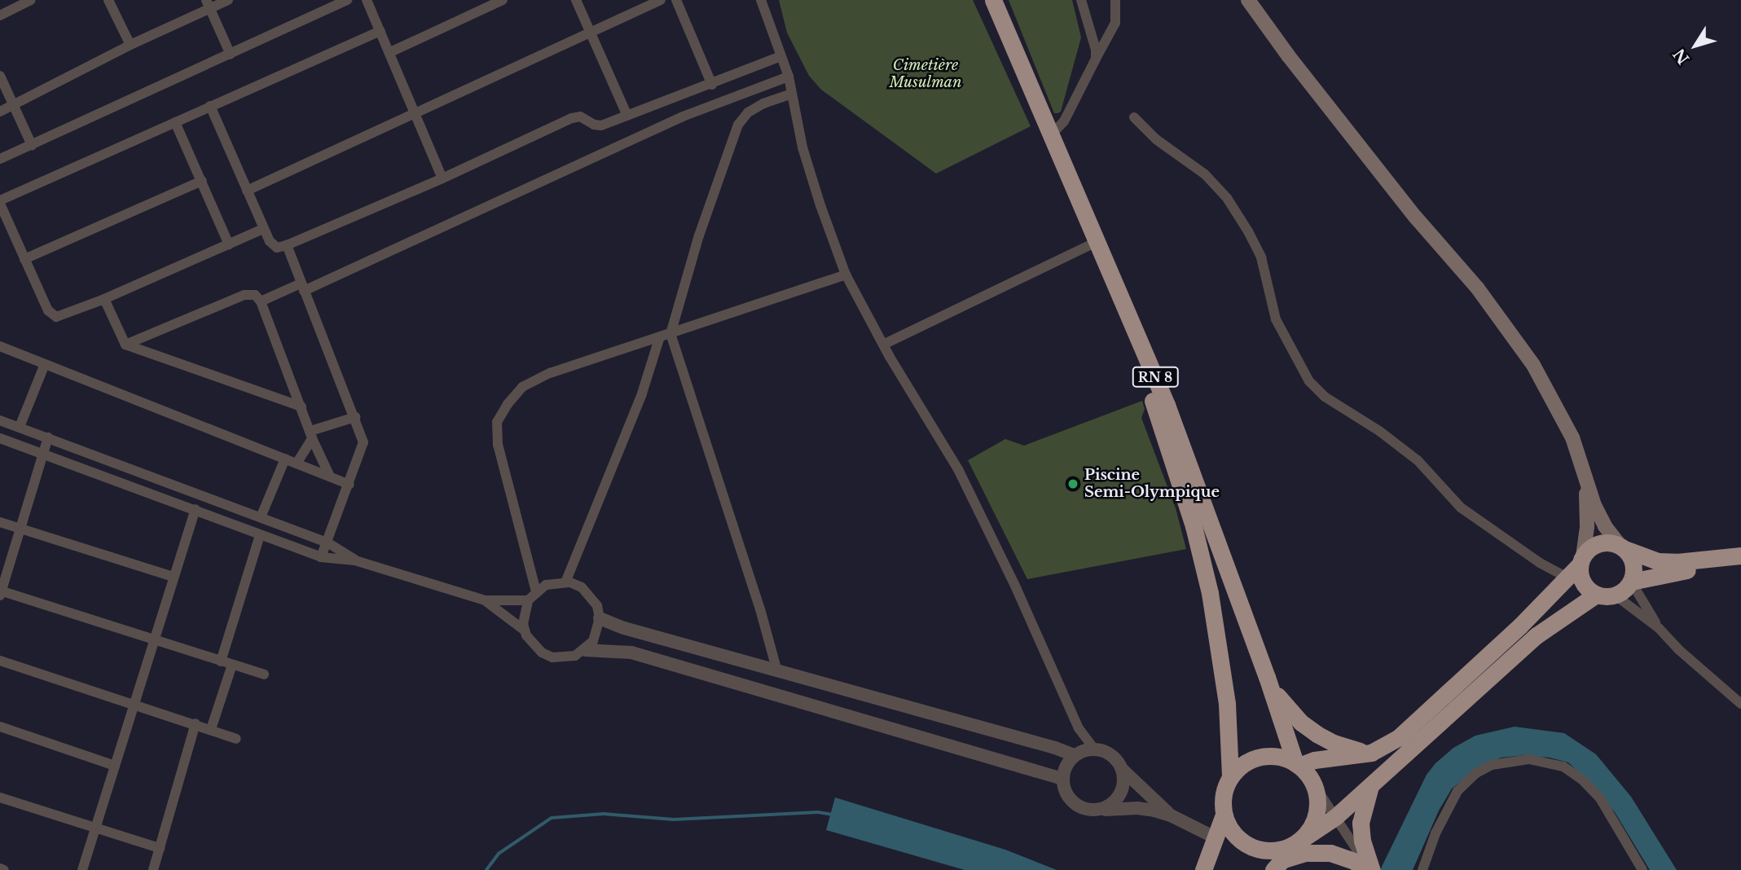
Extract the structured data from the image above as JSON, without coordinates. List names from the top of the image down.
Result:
{
  "streets": {
    "highway": ["RN 8"]
  },
  "parks": ["Cimetière Musulman"],
  "places": ["Piscine Semi-Olympique"],
  "north": "bottom left"
}
